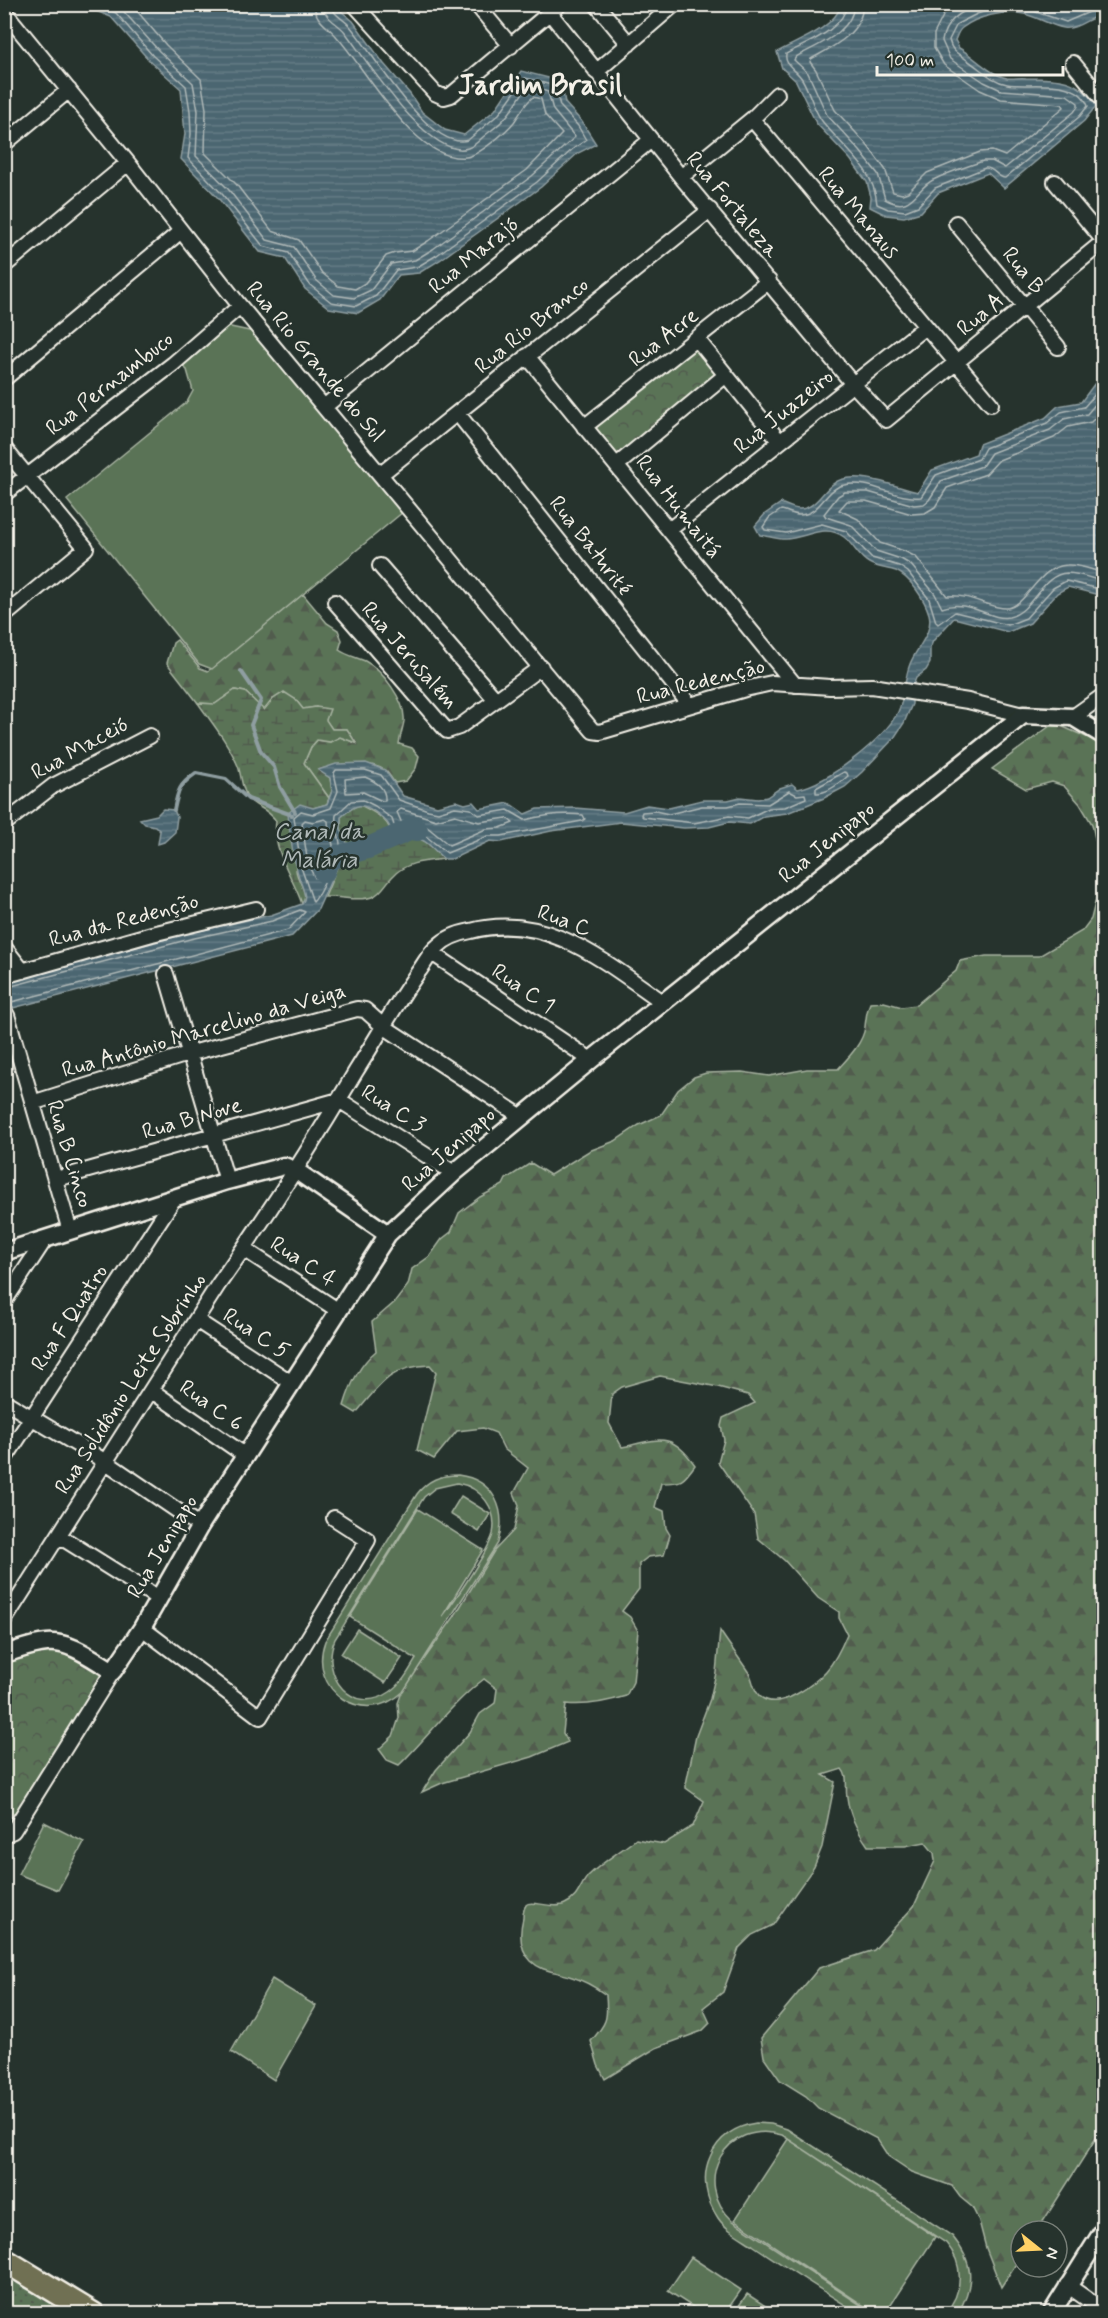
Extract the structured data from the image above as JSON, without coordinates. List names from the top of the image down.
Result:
{
  "streets": {
    "street": [
      "Rua Fortaleza",
      "Rua Manaus",
      "Rua Marajó",
      "Rua B",
      "Rua A",
      "Rua Rio Branco",
      "Rua Acre",
      "Rua Rio Grande do Sul",
      "Rua Pernambuco",
      "Rua Juazeiro",
      "Rua Humaitá",
      "Rua Baturité",
      "Rua Jerusalém",
      "Rua Redenção",
      "Rua Maceió",
      "Rua Jenipapo",
      "Rua da Redenção",
      "Rua C",
      "Rua C 1",
      "Rua Antônio Marcelino da Veiga",
      "Rua C 3",
      "Rua B Nove",
      "Rua B Cinco",
      "Rua C 4",
      "Rua F Quatro",
      "Rua C 5",
      "Rua Solidônio Leite Sobrinho",
      "Rua C 6"
    ]
  },
  "crossings": [
    ["Rua Fortaleza", "Rua Marajó"],
    ["Rua Fortaleza", "Rua A"],
    ["Rua Fortaleza", "Rua Rio Branco"],
    ["Rua Fortaleza", "Rua Acre"],
    ["Rua Fortaleza", "Rua Juazeiro"],
    ["Rua Manaus", "Rua A"],
    ["Rua Manaus", "Rua Juazeiro"],
    ["Rua Marajó", "Rua Rio Grande do Sul"],
    ["Rua B", "Rua A"],
    ["Rua Rio Branco", "Rua Rio Grande do Sul"],
    ["Rua Rio Branco", "Rua Humaitá"],
    ["Rua Rio Branco", "Rua Baturité"],
    ["Rua Acre", "Rua Humaitá"],
    ["Rua Rio Grande do Sul", "Rua Pernambuco"],
    ["Rua Rio Grande do Sul", "Rua Jerusalém"],
    ["Rua Rio Grande do Sul", "Rua Redenção"],
    ["Rua Juazeiro", "Rua Humaitá"],
    ["Rua Humaitá", "Rua Redenção"],
    ["Rua Baturité", "Rua Redenção"],
    ["Rua Redenção", "Rua Jenipapo"],
    ["Rua Jenipapo", "Rua C"],
    ["Rua Jenipapo", "Rua C 1"],
    ["Rua Jenipapo", "Rua Antônio Marcelino da Veiga"],
    ["Rua Jenipapo", "Rua C 3"],
    ["Rua Jenipapo", "Rua C 4"],
    ["Rua Jenipapo", "Rua C 5"],
    ["Rua Jenipapo", "Rua C 6"],
    ["Rua C", "Rua C 1"],
    ["Rua C", "Rua Solidônio Leite Sobrinho"],
    ["Rua C 1", "Rua Solidônio Leite Sobrinho"],
    ["Rua Antônio Marcelino da Veiga", "Rua B Cinco"],
    ["Rua Antônio Marcelino da Veiga", "Rua Solidônio Leite Sobrinho"],
    ["Rua C 3", "Rua B Nove"],
    ["Rua C 3", "Rua Solidônio Leite Sobrinho"],
    ["Rua B Nove", "Rua B Cinco"],
    ["Rua B Nove", "Rua Solidônio Leite Sobrinho"],
    ["Rua C 4", "Rua Solidônio Leite Sobrinho"],
    ["Rua C 5", "Rua Solidônio Leite Sobrinho"],
    ["Rua Solidônio Leite Sobrinho", "Rua C 6"]
  ],
  "districts": ["Jardim Brasil"],
  "water": ["Canal da Malária"],
  "scale_bar": "100 m",
  "north": "right"
}
